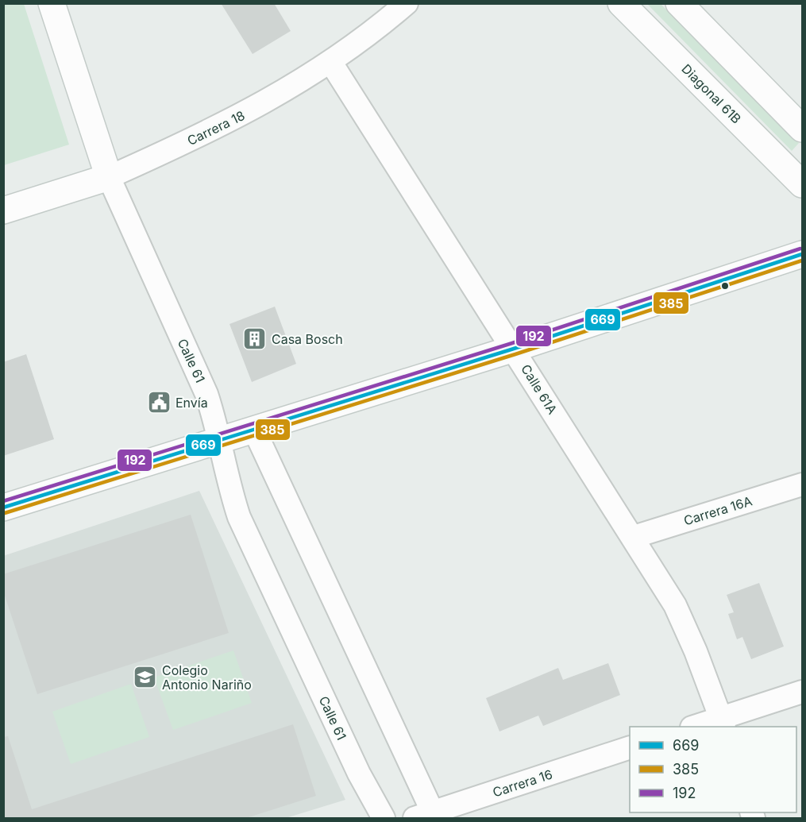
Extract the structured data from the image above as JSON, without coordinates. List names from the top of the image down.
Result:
{
  "streets": {
    "main road": ["Diagonal 61B", "Carrera 18", "Calle 61"],
    "street": ["Calle 61A", "Carrera 16A", "Carrera 16"]
  },
  "crossings": [
    ["Carrera 18", "Calle 61"],
    ["Carrera 18", "Calle 61A"],
    ["Calle 61A", "Carrera 16A"]
  ],
  "places": {
    "building": ["Casa Bosch"],
    "public building": ["Envía"],
    "school or university": ["Colegio Antonio Nariño"]
  },
  "lines": ["transit line 192", "transit line 669", "transit line 385"],
  "legend": ["669", "385", "192"]
}
